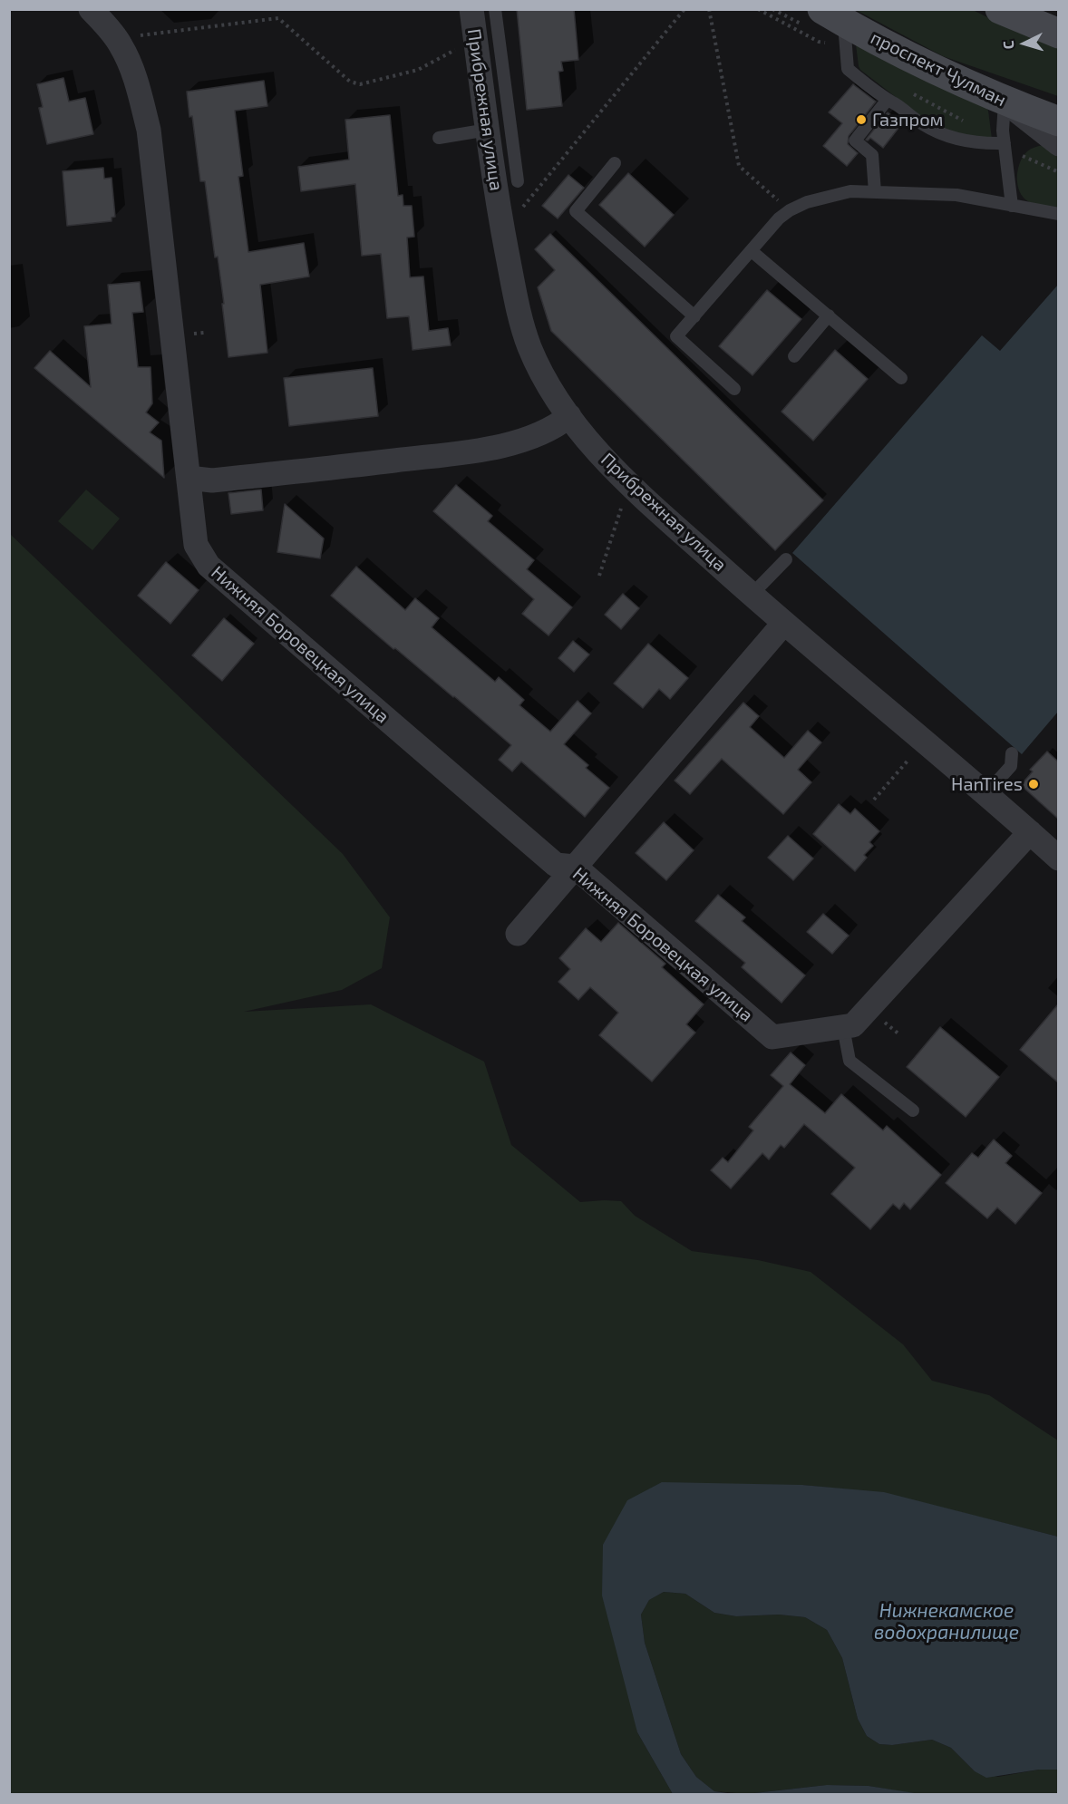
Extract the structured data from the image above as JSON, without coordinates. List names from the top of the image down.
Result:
{
  "streets": {
    "main road": ["проспект Чулман"],
    "street": ["Прибрежная улица", "Нижняя Боровецкая улица"]
  },
  "water": ["Нижнекамское водохранилище"],
  "places": ["Газпром", "HanTires"],
  "north": "left"
}
